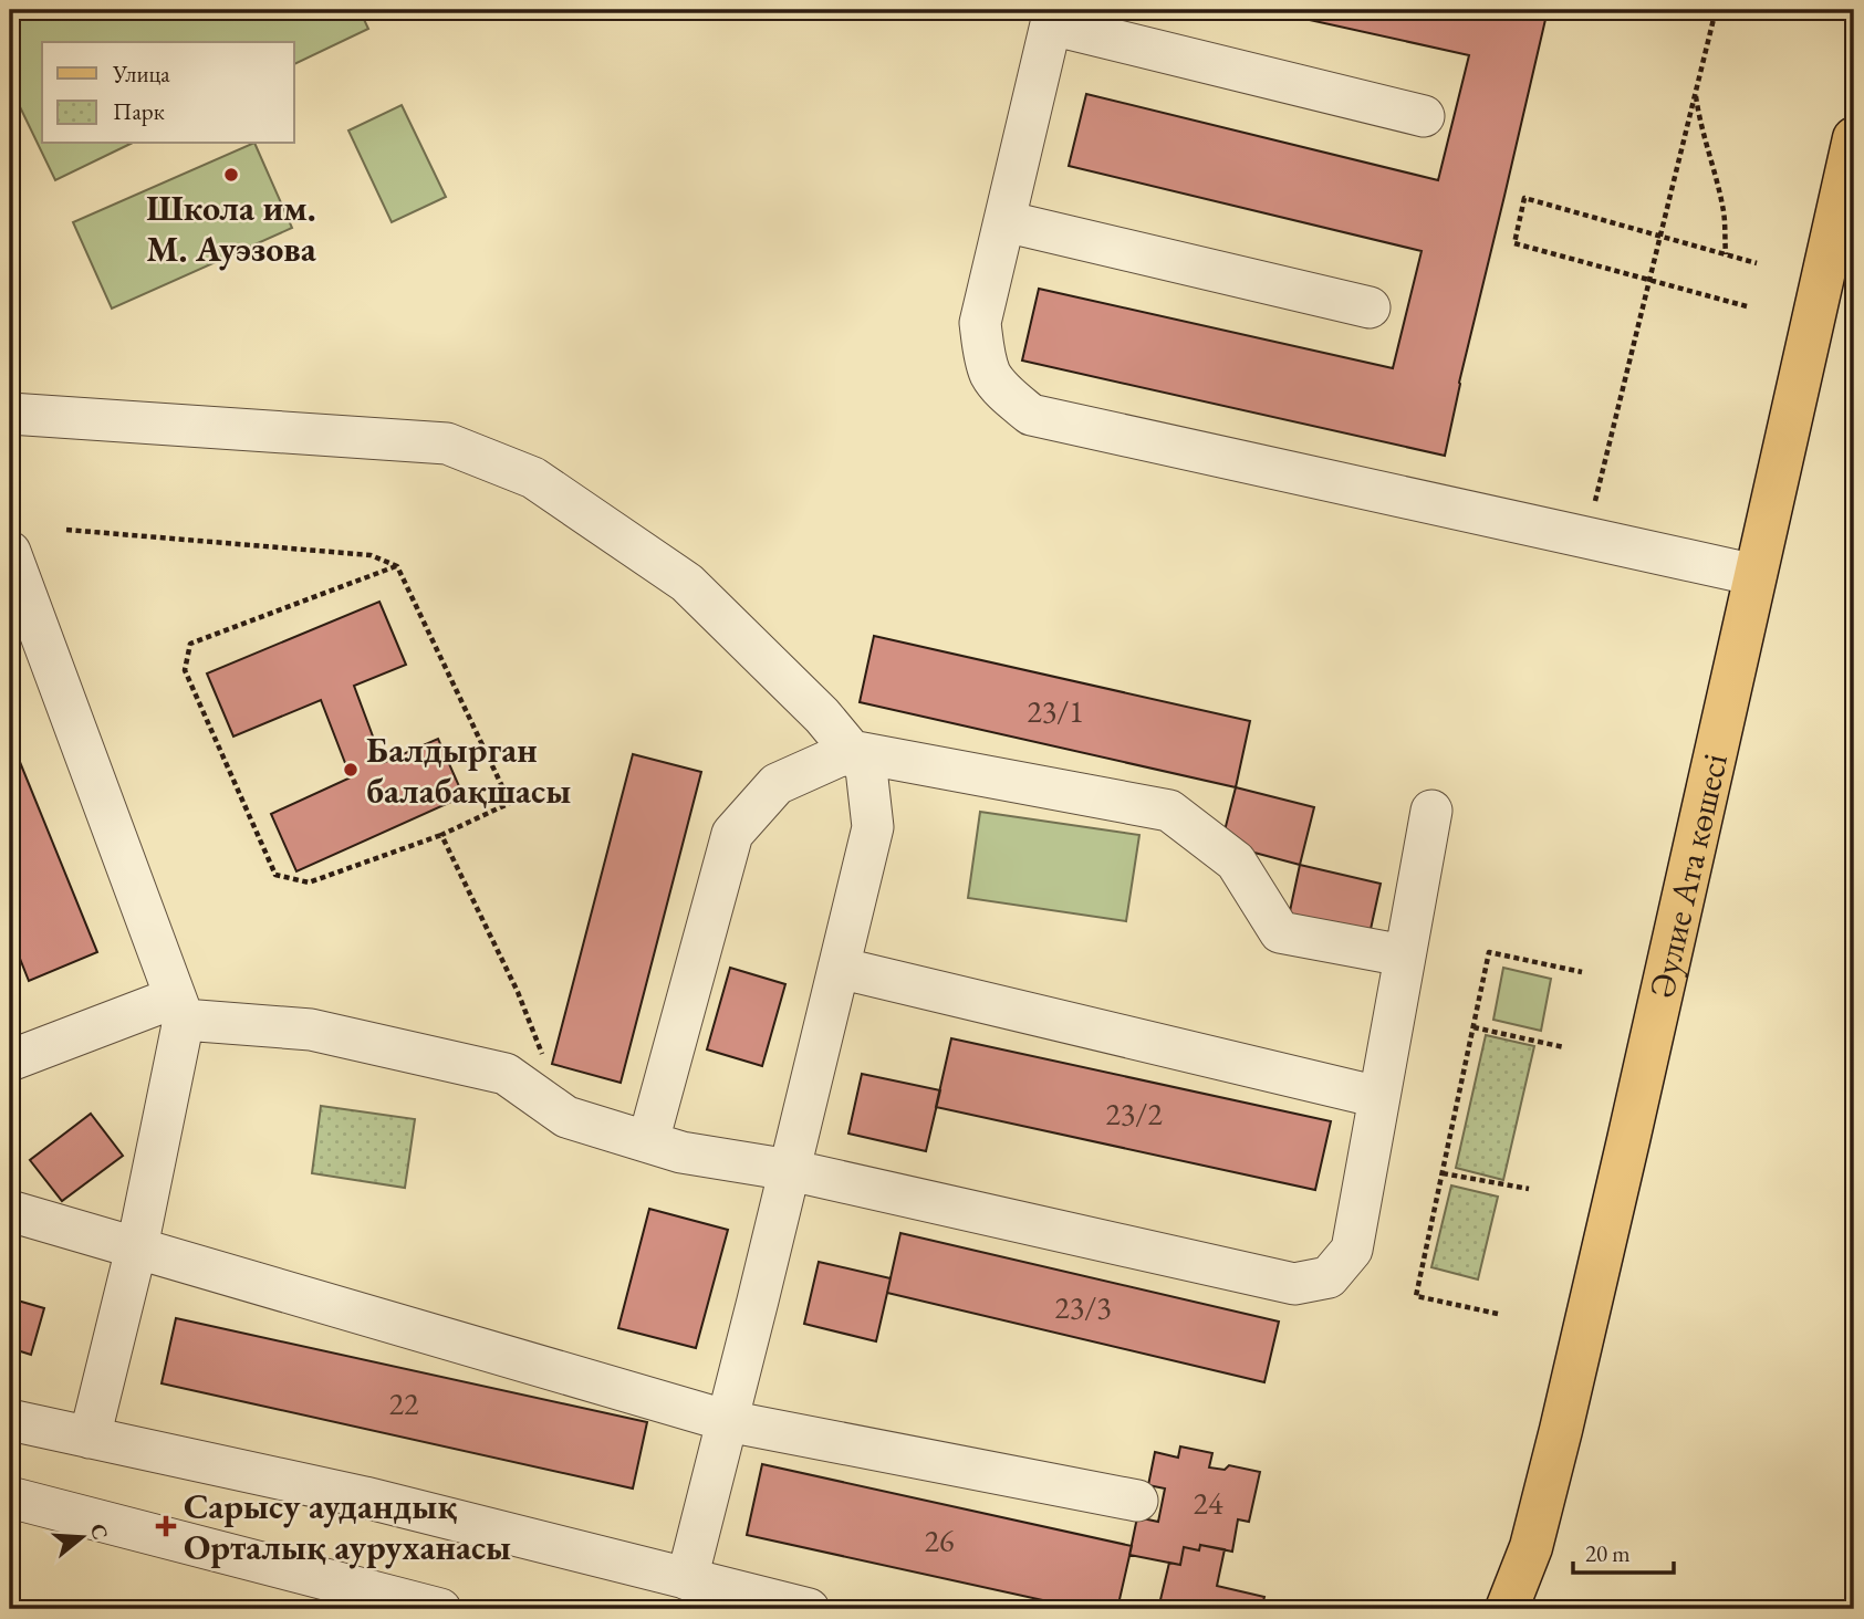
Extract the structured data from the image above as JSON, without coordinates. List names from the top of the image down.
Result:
{
  "streets": {
    "main road": ["Әулие Ата көшесі"]
  },
  "places": {
    "other": ["Школа им. М. Ауэзова", "Балдырган балабақшасы"],
    "health": ["Сарысу аудандық Орталық ауруханасы"]
  },
  "house_numbers": [
    "23/1",
    "23/2",
    "23/3",
    "22",
    "24",
    "26"
  ],
  "legend": ["Улица", "Парк"],
  "scale_bar": "20 m",
  "north": "right"
}
